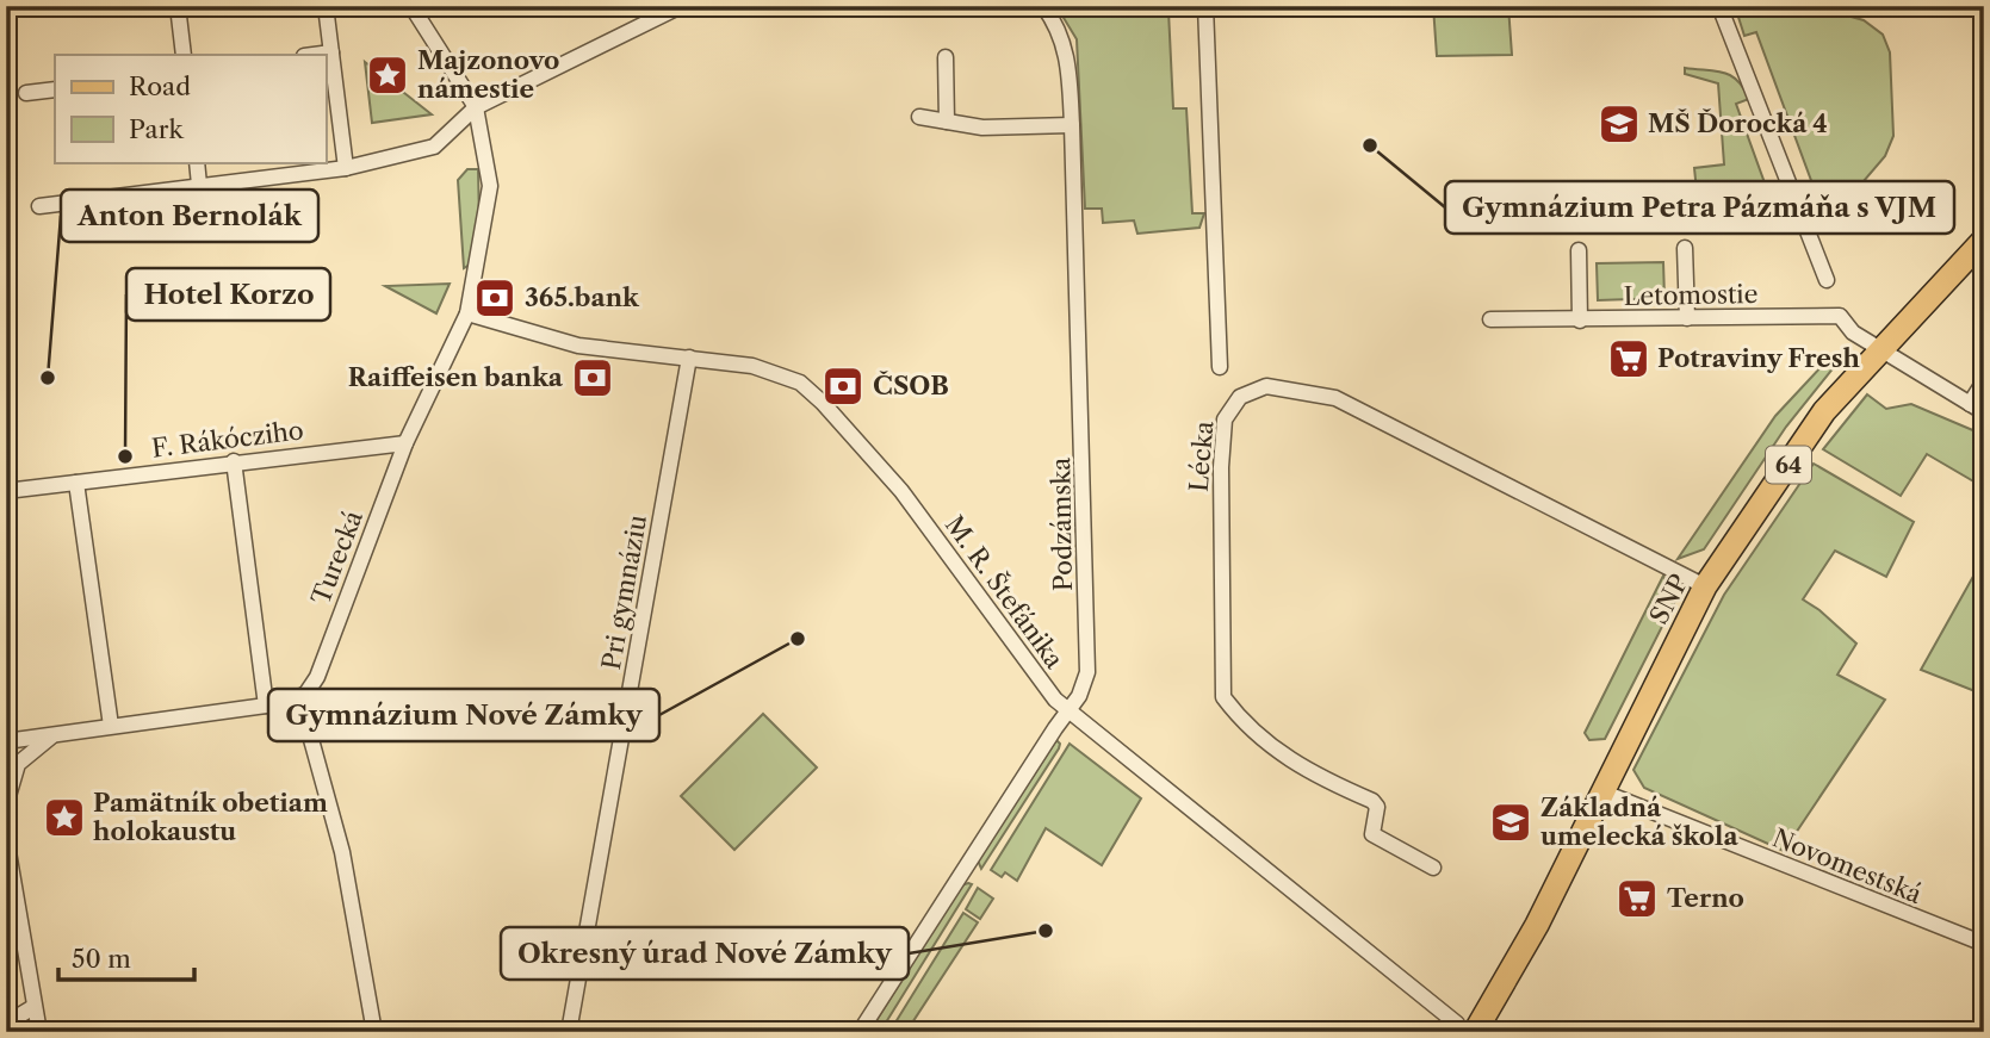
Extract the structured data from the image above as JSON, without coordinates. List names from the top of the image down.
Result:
{
  "streets": {
    "main road": ["64", "SNP"],
    "street": [
      "Letomostie",
      "F. Rákócziho",
      "Lécka",
      "Podzámska",
      "Turecká",
      "Pri gymnáziu",
      "M. R. Štefánika",
      "Novomestská"
    ]
  },
  "crossings": [
    ["Letomostie", "SNP"],
    ["F. Rákócziho", "Turecká"],
    ["Lécka", "SNP"],
    ["Podzámska", "M. R. Štefánika"],
    ["Turecká", "M. R. Štefánika"],
    ["Pri gymnáziu", "M. R. Štefánika"],
    ["M. R. Štefánika", "SNP"],
    ["SNP", "Novomestská"]
  ],
  "places": {
    "place": ["Majzonovo námestie", "Pamätník obetiam holokaustu"],
    "school or university": ["MŠ Ďorocká 4", "Základná umelecká škola"],
    "other": [
      "Gymnázium Petra Pázmáňa s VJM",
      "Anton Bernolák",
      "Hotel Korzo",
      "Gymnázium Nové Zámky",
      "Okresný úrad Nové Zámky"
    ],
    "bank": ["365.bank", "Raiffeisen banka", "ČSOB"],
    "supermarket": ["Potraviny Fresh", "Terno"]
  },
  "legend": ["Road", "Park"],
  "scale_bar": "50 m"
}
